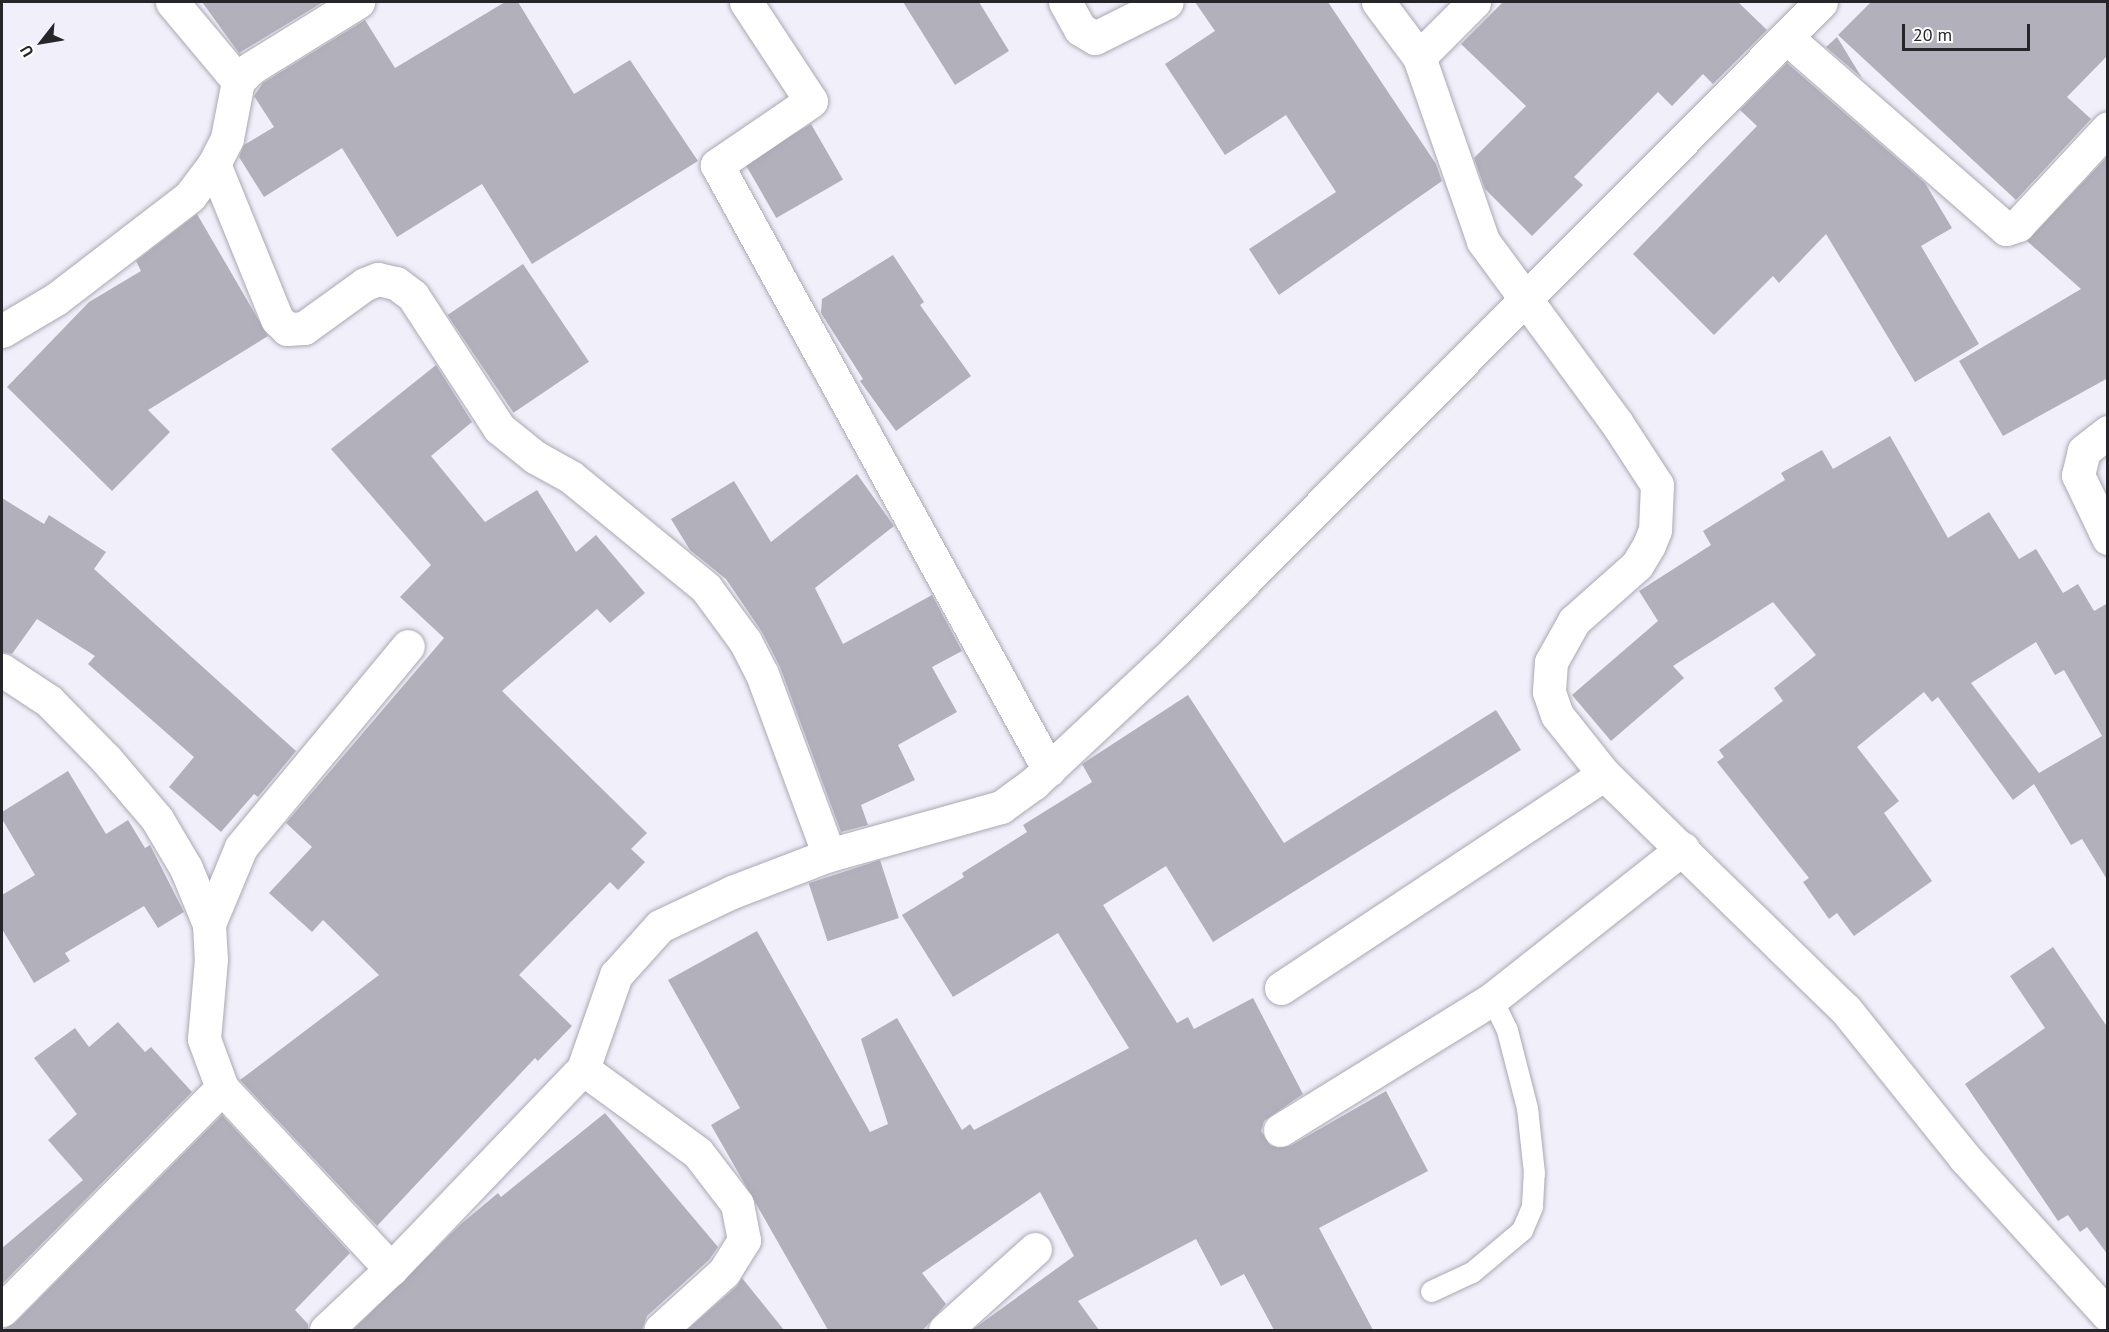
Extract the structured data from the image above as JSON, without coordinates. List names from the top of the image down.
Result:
{
  "scale_bar": "20 m",
  "north": "bottom left"
}
